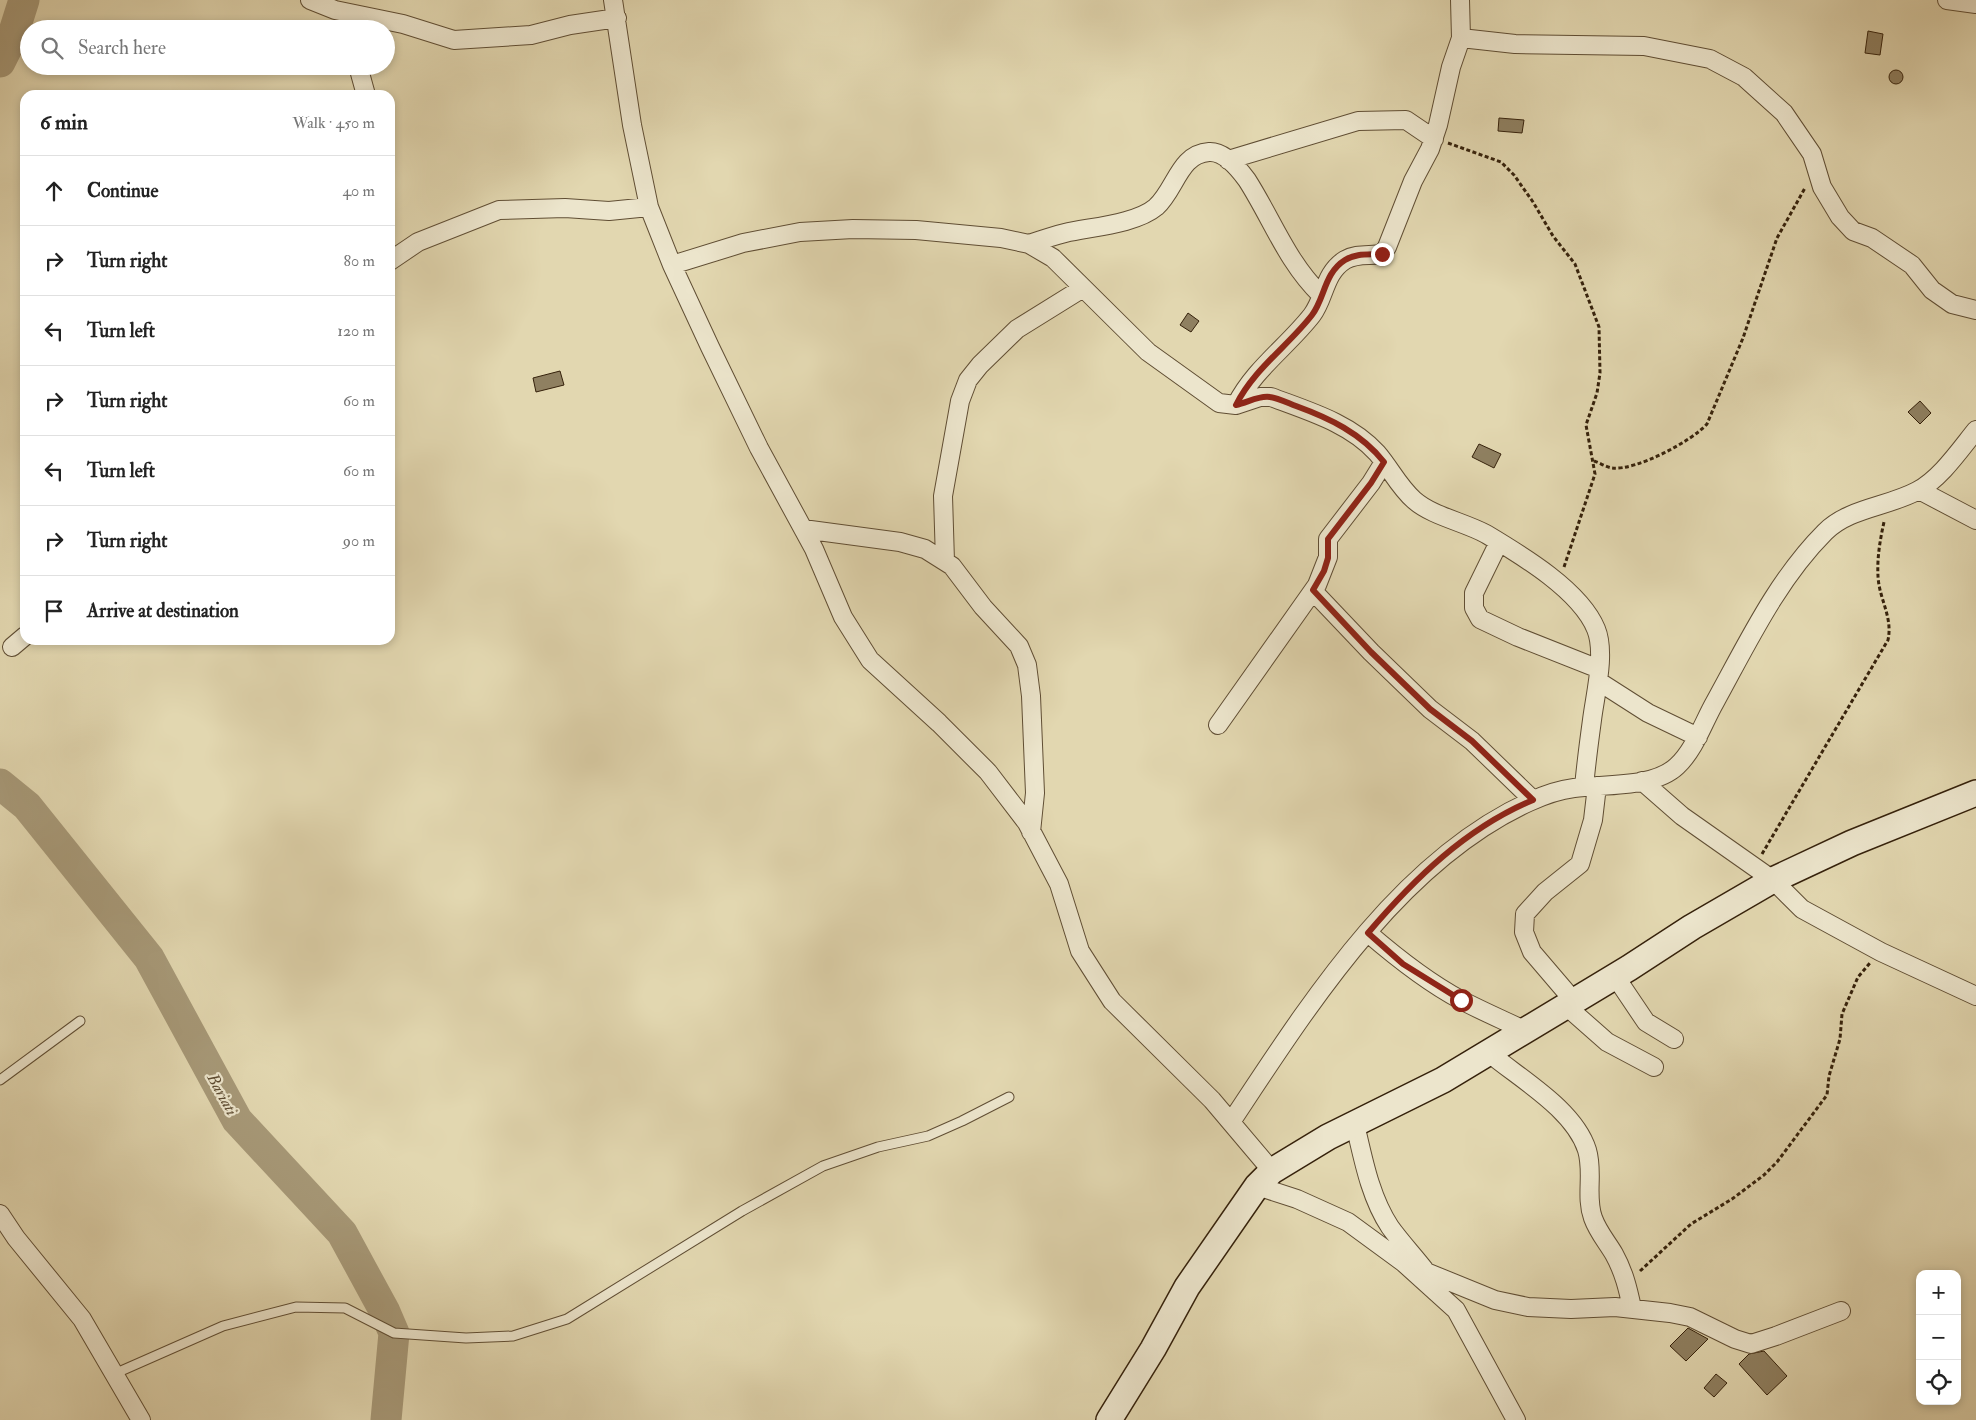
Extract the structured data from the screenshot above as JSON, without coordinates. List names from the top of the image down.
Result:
{
  "water": ["Bariati"],
  "page": {
    "search": "Search here",
    "heading": ["6 min", "Walk · 450 m"],
    "list": [
      ["Continue", "40 m"],
      ["Turn right", "80 m"],
      ["Turn left", "120 m"],
      ["Turn right", "60 m"],
      ["Turn left", "60 m"],
      ["Turn right", "90 m"],
      "Arrive at destination"
    ],
    "map_buttons": ["+", "−"]
  }
}
